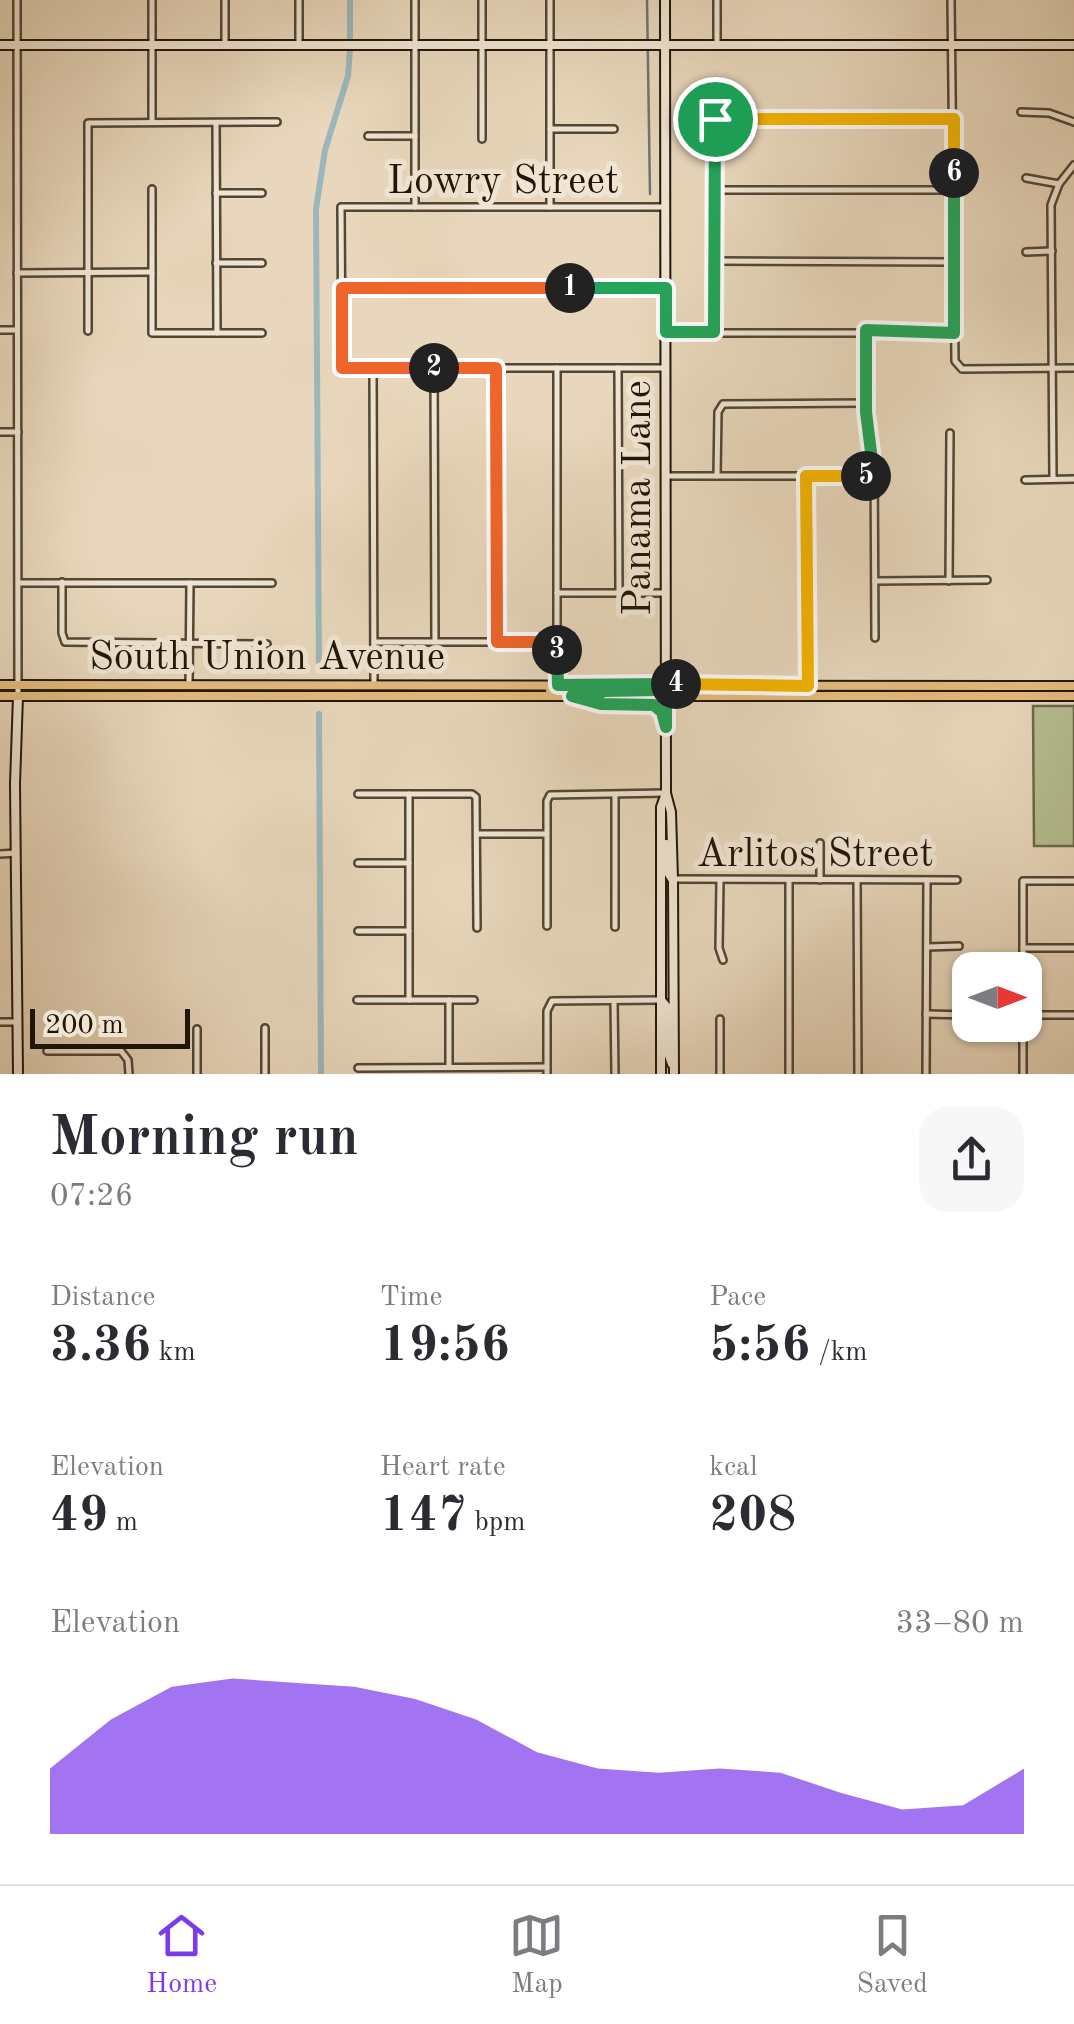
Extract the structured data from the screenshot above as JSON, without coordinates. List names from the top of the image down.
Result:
{
  "streets": {
    "main road": ["Panama Lane", "South Union Avenue"],
    "street": ["Lowry Street", "Arlitos Street"]
  },
  "crossings": [
    ["Lowry Street", "Panama Lane"],
    ["Panama Lane", "South Union Avenue"]
  ],
  "scale_bar": "200 m",
  "north": "right",
  "page": {
    "pins": [
      "6",
      "1",
      "2",
      "5",
      "3",
      "4"
    ],
    "scale": "200 m",
    "heading": ["Morning run", "07:26"],
    "stats": [
      ["Distance", "3.36 km"],
      ["Time", "19:56"],
      ["Pace", "5:56 /km"],
      ["Elevation", "49 m"],
      ["Heart rate", "147 bpm"],
      ["kcal", "208"]
    ],
    "chart": ["Elevation", "33–80 m"],
    "tabs": ["Home", "Map", "Saved"]
  }
}
